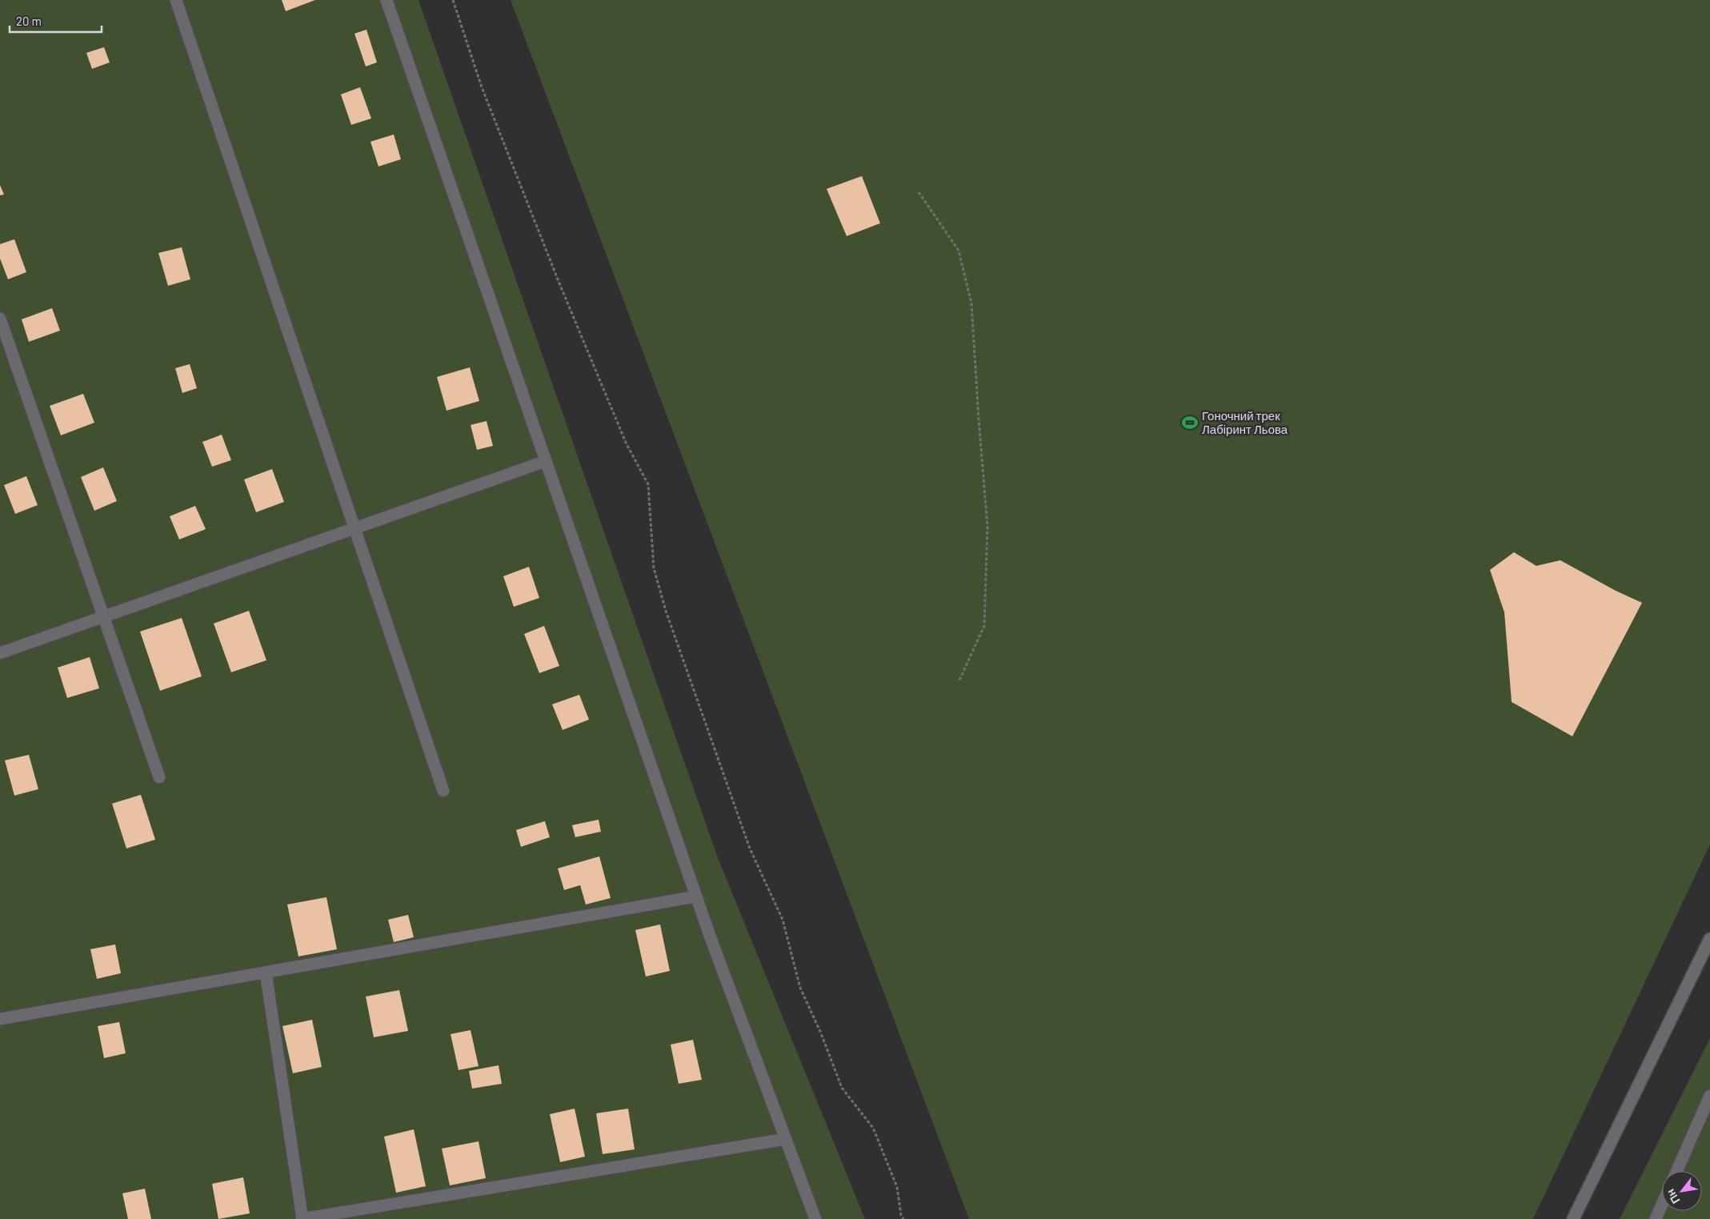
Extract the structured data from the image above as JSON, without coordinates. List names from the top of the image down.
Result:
{
  "places": {
    "sports": ["Гоночний трек Лабіринт Льова"]
  },
  "scale_bar": "20 m",
  "north": "bottom left"
}
